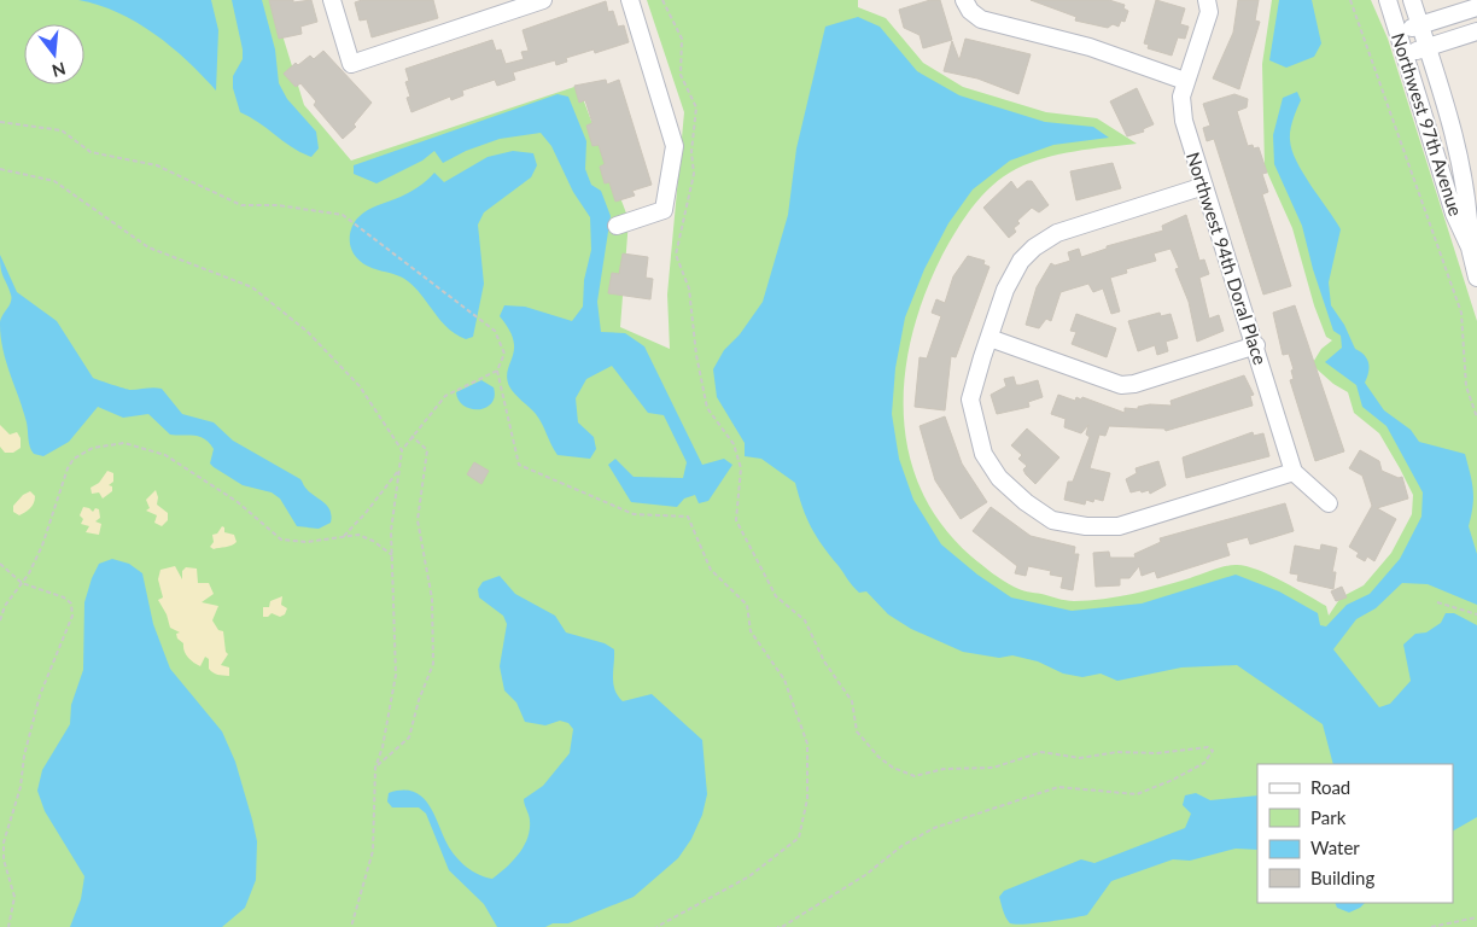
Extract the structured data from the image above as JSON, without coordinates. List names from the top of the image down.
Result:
{
  "streets": {
    "street": ["Northwest 97th Avenue", "Northwest 94th Doral Place"]
  },
  "legend": [
    "Road",
    "Park",
    "Water",
    "Building"
  ],
  "north": "bottom"
}
